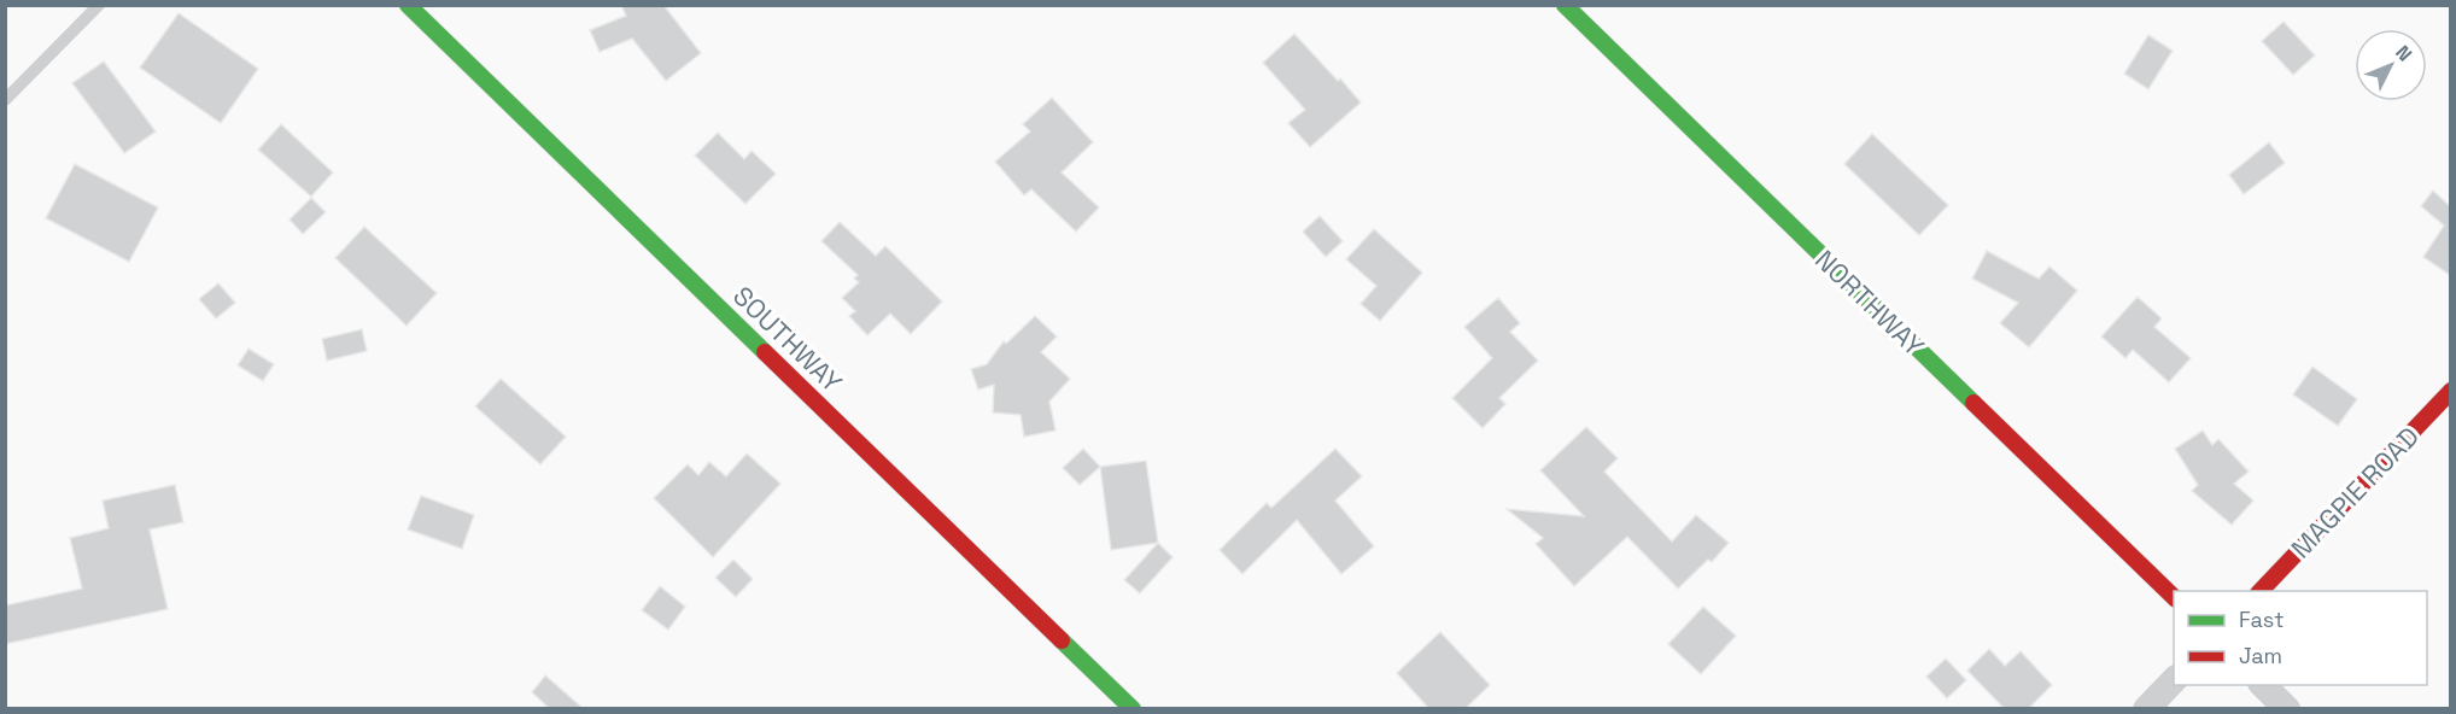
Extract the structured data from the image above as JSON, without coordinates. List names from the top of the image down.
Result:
{
  "streets": {
    "street": ["NORTHWAY", "SOUTHWAY", "MAGPIE ROAD"]
  },
  "legend": ["Fast", "Jam"],
  "north": "top right"
}
